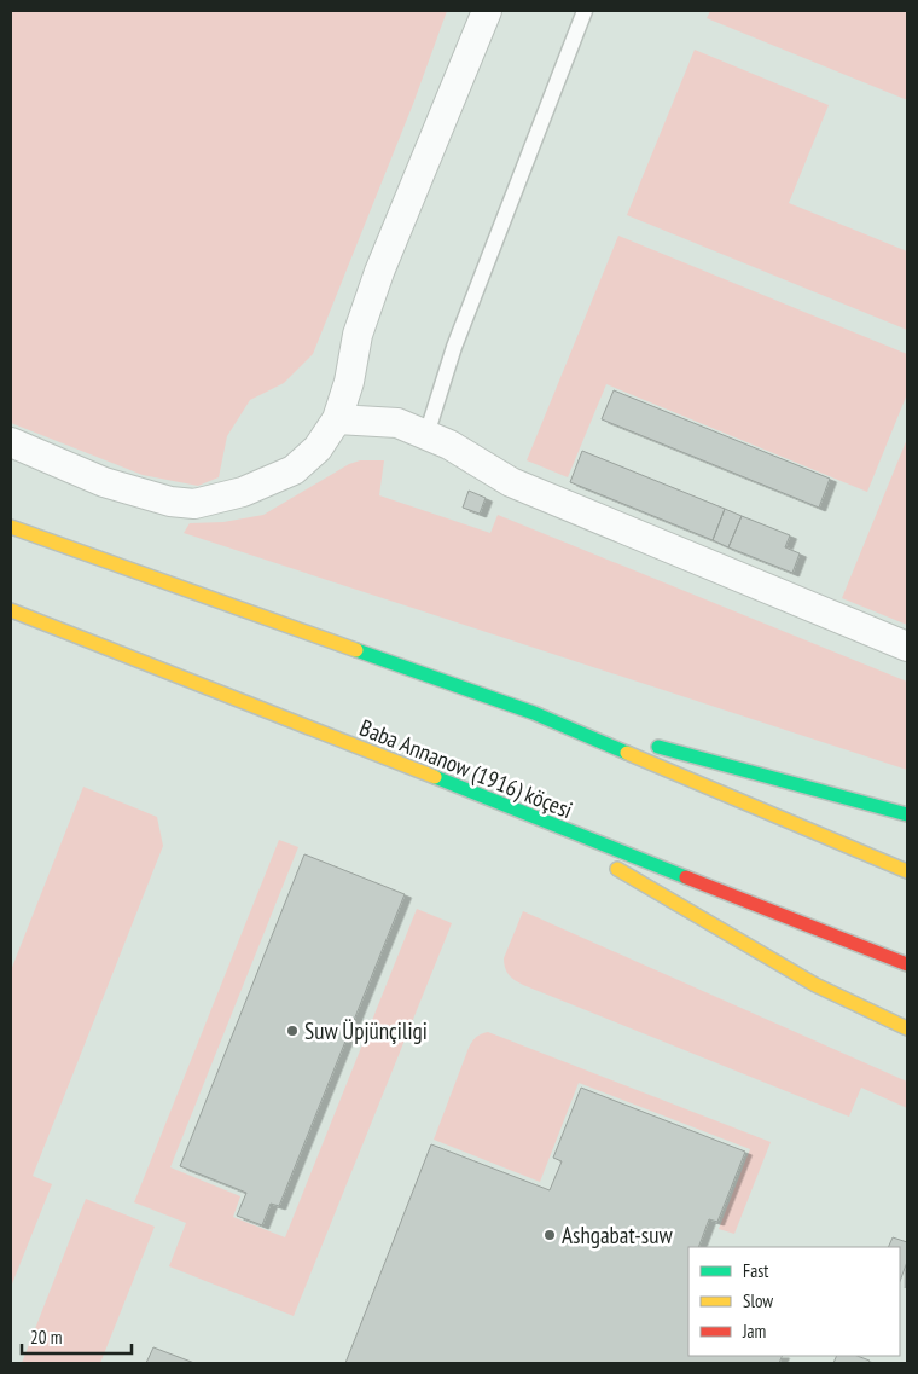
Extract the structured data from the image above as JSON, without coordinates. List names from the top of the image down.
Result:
{
  "streets": {
    "main road": ["Baba Annanow (1916) köçesi"]
  },
  "places": ["Suw Üpjünçiligi", "Ashgabat-suw"],
  "legend": ["Fast", "Slow", "Jam"],
  "scale_bar": "20 m"
}
